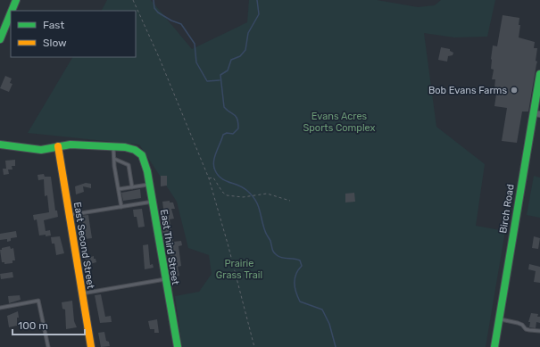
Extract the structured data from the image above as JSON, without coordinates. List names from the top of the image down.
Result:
{
  "streets": {
    "street": ["Birch Road", "East Second Street", "East Third Street"]
  },
  "parks": ["Evans Acres Sports Complex", "Prairie Grass Trail"],
  "places": ["Bob Evans Farms"],
  "legend": ["Fast", "Slow"],
  "scale_bar": "100 m"
}
